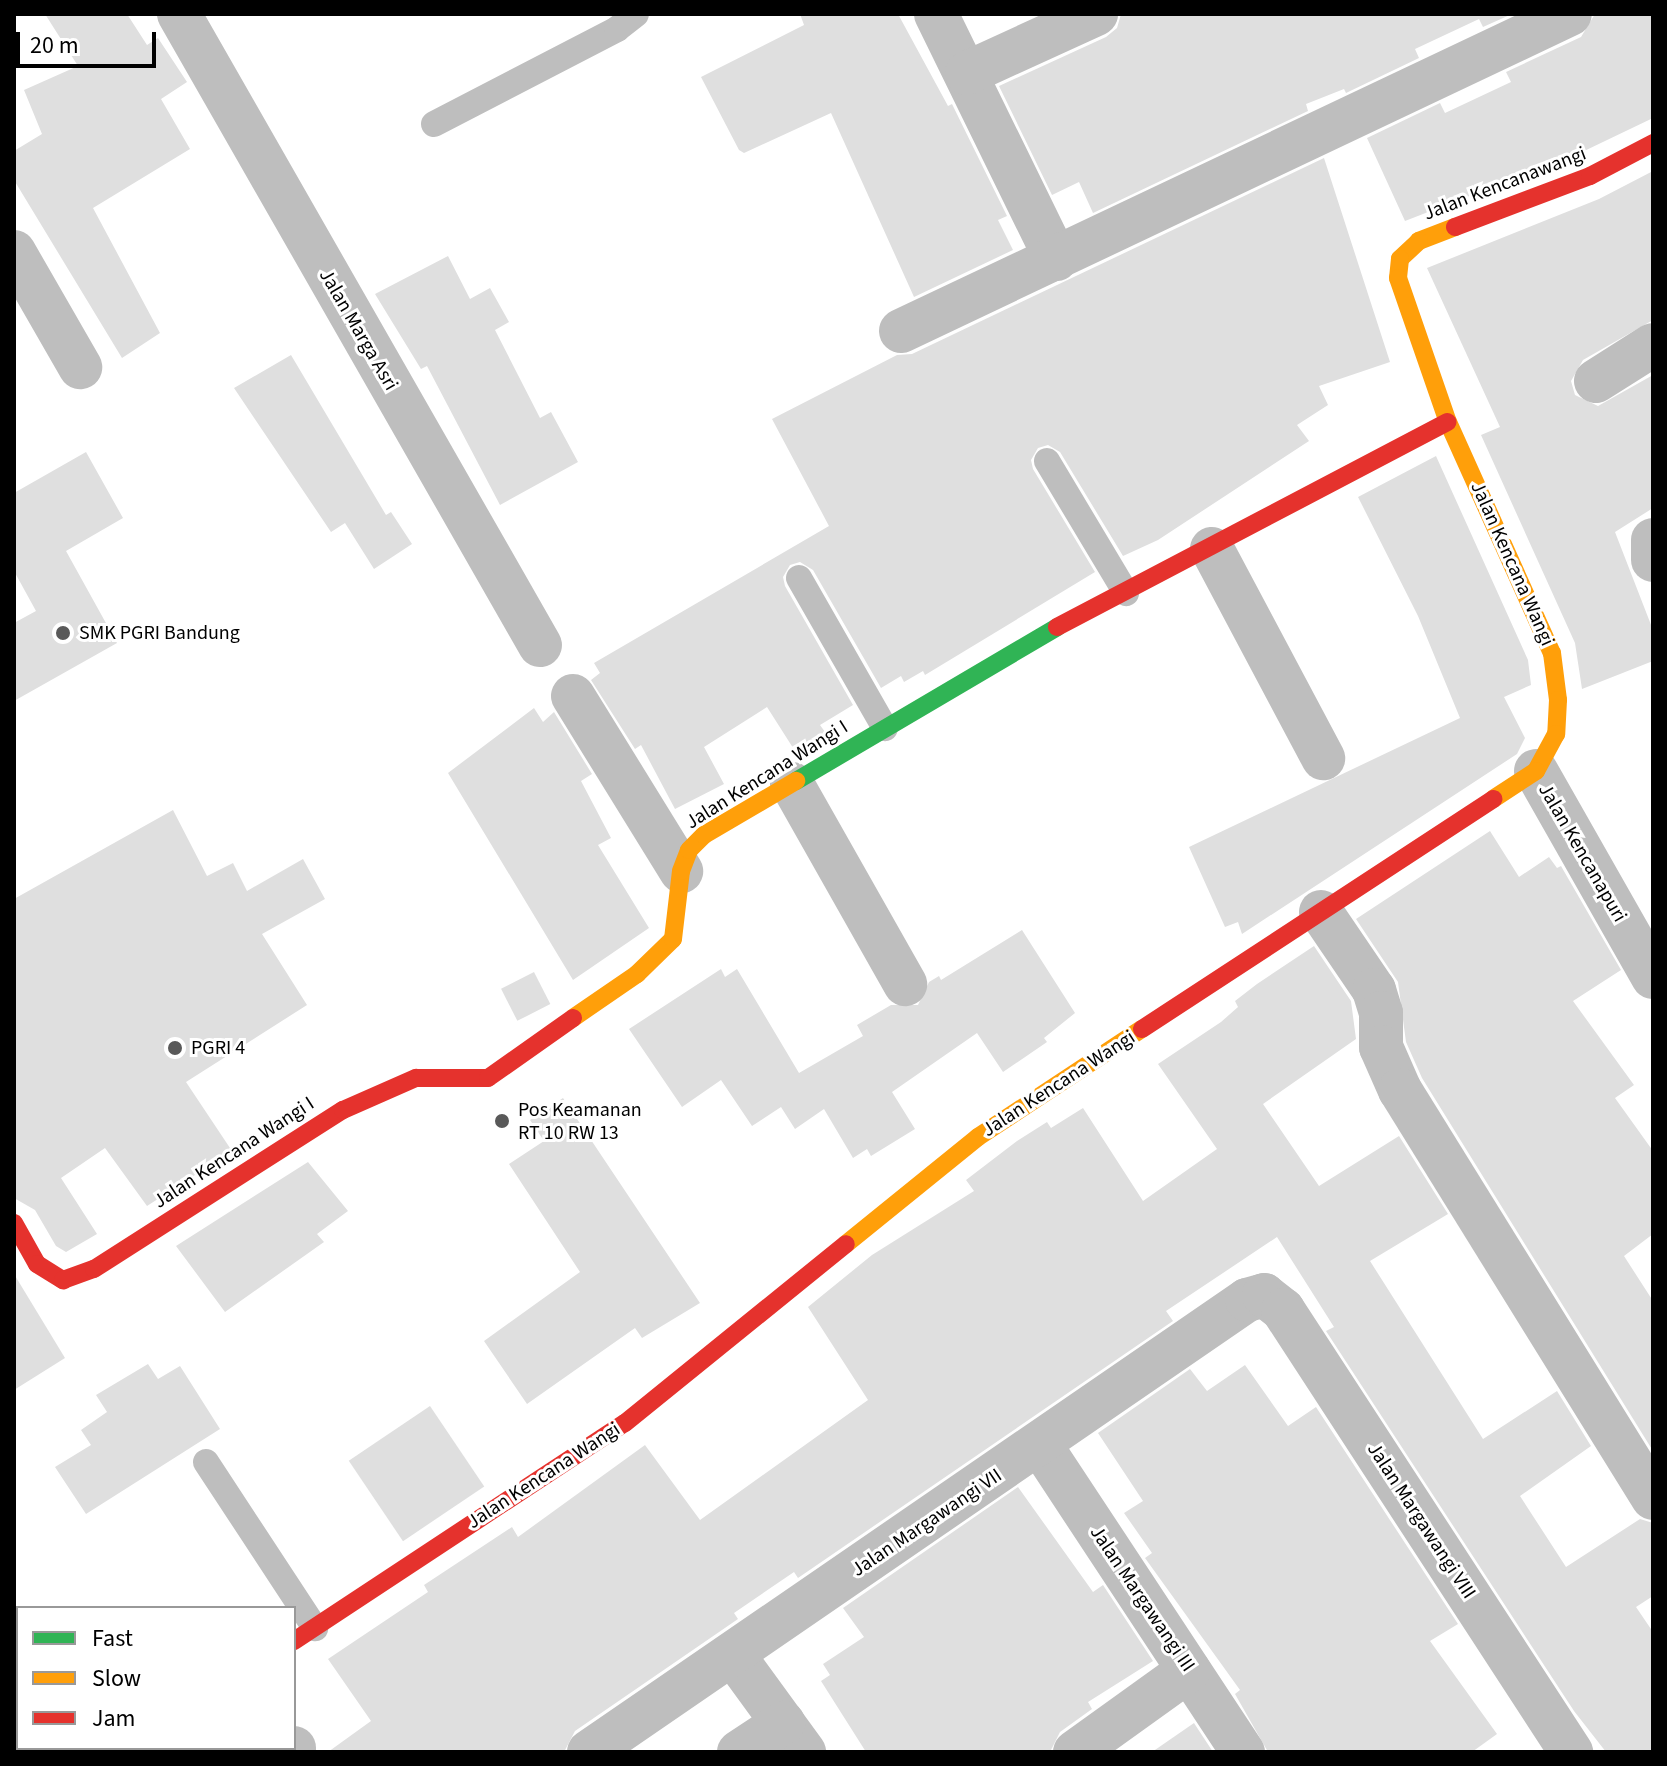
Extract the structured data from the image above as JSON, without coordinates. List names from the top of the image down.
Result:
{
  "streets": {
    "street": [
      "Jalan Kencanawangi",
      "Jalan Marga Asri",
      "Jalan Kencana Wangi",
      "Jalan Kencana Wangi I",
      "Jalan Kencanapuri",
      "Jalan Margawangi VIII",
      "Jalan Margawangi VII",
      "Jalan Margawangi III"
    ]
  },
  "crossings": [
    ["Jalan Kencanawangi", "Jalan Kencana Wangi"],
    ["Jalan Kencanawangi", "Jalan Kencana Wangi I"],
    ["Jalan Kencana Wangi", "Jalan Kencana Wangi I"],
    ["Jalan Kencana Wangi", "Jalan Kencanapuri"],
    ["Jalan Margawangi VIII", "Jalan Margawangi VII"],
    ["Jalan Margawangi VII", "Jalan Margawangi III"]
  ],
  "places": ["SMK PGRI Bandung", "PGRI 4", "Pos Keamanan RT 10 RW 13"],
  "legend": ["Fast", "Slow", "Jam"],
  "scale_bar": "20 m"
}
